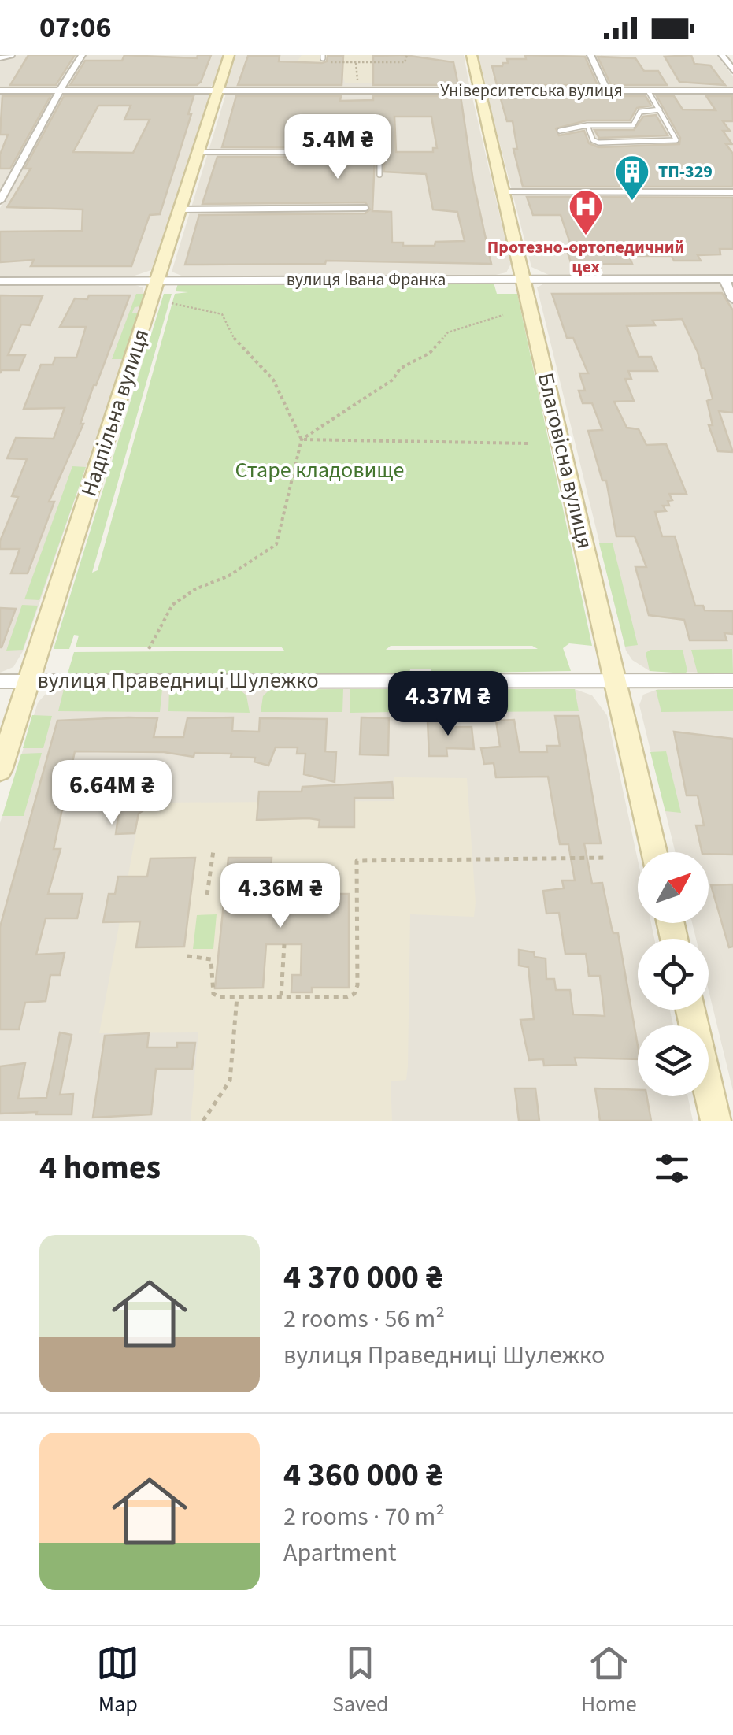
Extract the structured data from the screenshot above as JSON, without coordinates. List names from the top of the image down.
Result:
{
  "streets": {
    "main road": ["Надпільна вулиця", "Благовісна вулиця"],
    "street": ["Університетська вулиця", "вулиця Івана Франка", "вулиця Праведниці Шулежко"]
  },
  "crossings": [
    ["Університетська вулиця", "Надпільна вулиця"],
    ["Університетська вулиця", "Благовісна вулиця"],
    ["вулиця Івана Франка", "Надпільна вулиця"],
    ["вулиця Івана Франка", "Благовісна вулиця"],
    ["Надпільна вулиця", "вулиця Праведниці Шулежко"],
    ["Благовісна вулиця", "вулиця Праведниці Шулежко"]
  ],
  "parks": ["Старе кладовище"],
  "places": {
    "building": ["ТП-329"],
    "hospital": ["Протезно-ортопедичний цех"]
  },
  "north": "top right",
  "page": {
    "status": "07:06",
    "price": [
      "5.4M ₴",
      "4.37M ₴",
      "6.64M ₴",
      "4.36M ₴"
    ],
    "heading": "4 homes",
    "list": [
      {
        "name": "4 370 000 ₴",
        "note": "2 rooms · 56 m² · вулиця Праведниці Шулежко"
      },
      {
        "name": "4 360 000 ₴",
        "note": "2 rooms · 70 m² · Apartment"
      }
    ],
    "tabs": ["Map", "Saved", "Home"]
  }
}
